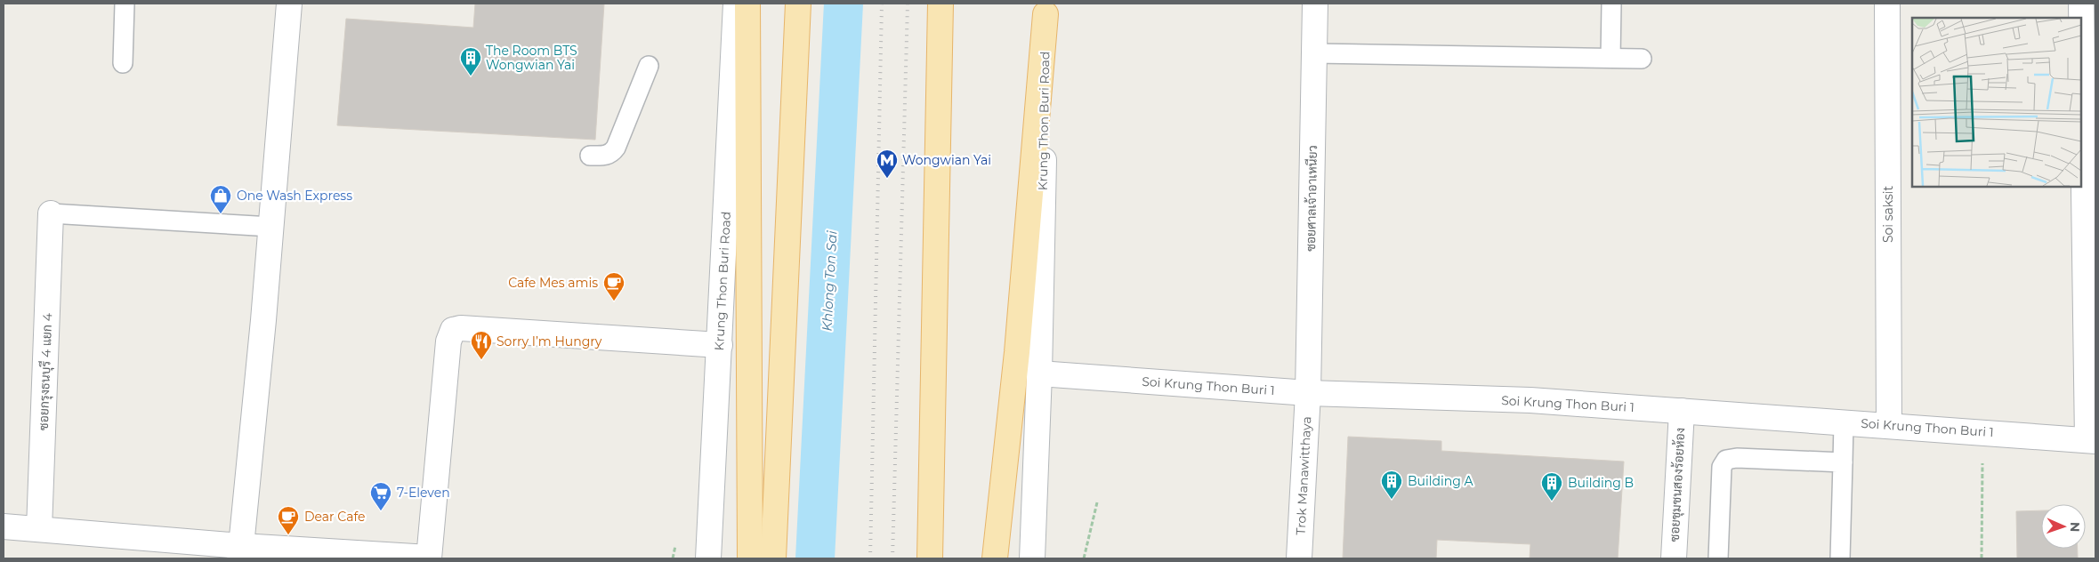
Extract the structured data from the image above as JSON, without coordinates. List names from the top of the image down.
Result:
{
  "streets": {
    "street": [
      "Krung Thon Buri Road",
      "ซอยศาลเจ้าอาเหนียว",
      "Soi saksit",
      "ซอยกรุงธนบุรี 4 แยก 4",
      "Soi Krung Thon Buri 1",
      "Trok Manawitthaya",
      "ซอยชุมชนสองร้อยห้อง"
    ]
  },
  "crossings": [
    ["Krung Thon Buri Road", "Soi Krung Thon Buri 1"],
    ["ซอยศาลเจ้าอาเหนียว", "Soi Krung Thon Buri 1"],
    ["ซอยศาลเจ้าอาเหนียว", "Trok Manawitthaya"],
    ["Soi saksit", "Soi Krung Thon Buri 1"],
    ["Soi Krung Thon Buri 1", "Trok Manawitthaya"],
    ["Soi Krung Thon Buri 1", "ซอยชุมชนสองร้อยห้อง"]
  ],
  "water": ["Khlong Ton Sai"],
  "places": {
    "building": ["The Room BTS Wongwian Yai", "Building A", "Building B"],
    "metro station": ["Wongwian Yai"],
    "shop": ["One Wash Express"],
    "cafe": ["Cafe Mes amis", "Dear Cafe"],
    "restaurant": ["Sorry I’m Hungry"],
    "supermarket": ["7-Eleven"]
  },
  "north": "right"
}
